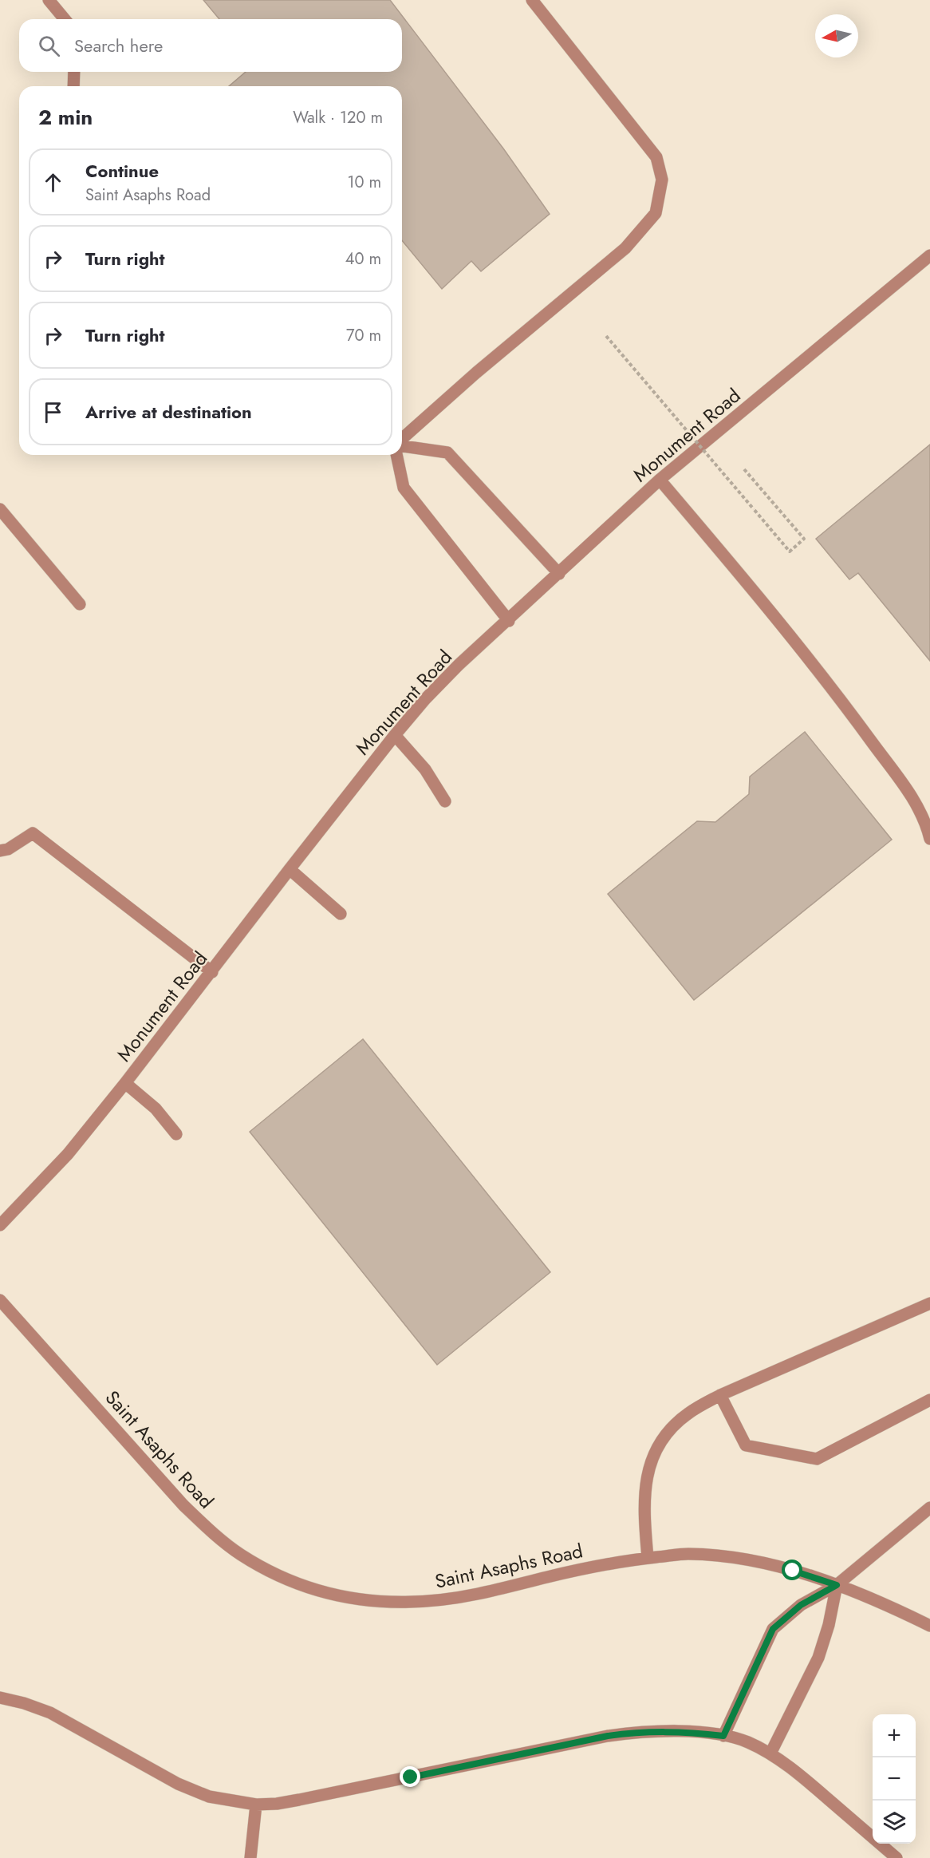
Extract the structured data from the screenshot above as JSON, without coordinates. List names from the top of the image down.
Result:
{
  "streets": {
    "street": ["Monument Road", "Saint Asaphs Road"]
  },
  "north": "left",
  "page": {
    "search": "Search here",
    "heading": ["2 min", "Walk · 120 m"],
    "list": [
      ["Continue", "Saint Asaphs Road", "10 m"],
      ["Turn right", "40 m"],
      ["Turn right", "70 m"],
      "Arrive at destination"
    ],
    "map_buttons": ["+", "−"]
  }
}
